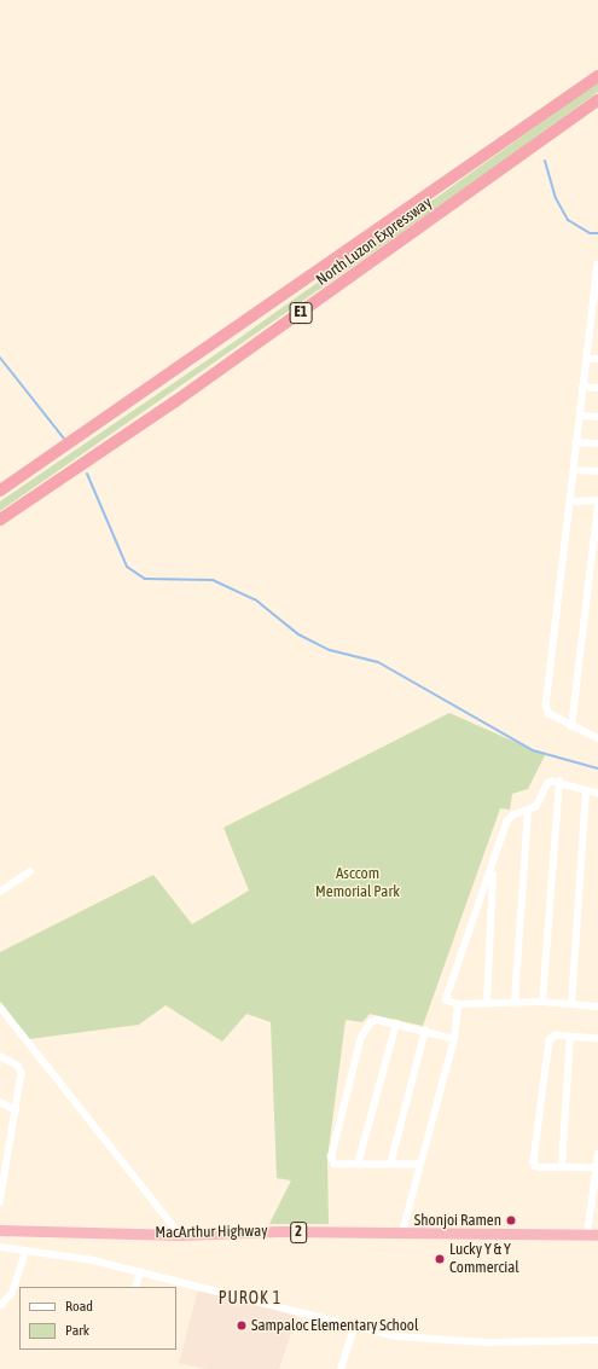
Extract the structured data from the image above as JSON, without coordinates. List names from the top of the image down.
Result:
{
  "streets": {
    "highway": [
      "North Luzon Expressway",
      "E1",
      "MacArthur Highway",
      "2"
    ]
  },
  "districts": ["PUROK 1"],
  "parks": ["Asccom Memorial Park"],
  "places": ["Shonjoi Ramen", "Lucky Y & Y Commercial", "Sampaloc Elementary School"],
  "legend": ["Road", "Park"]
}
